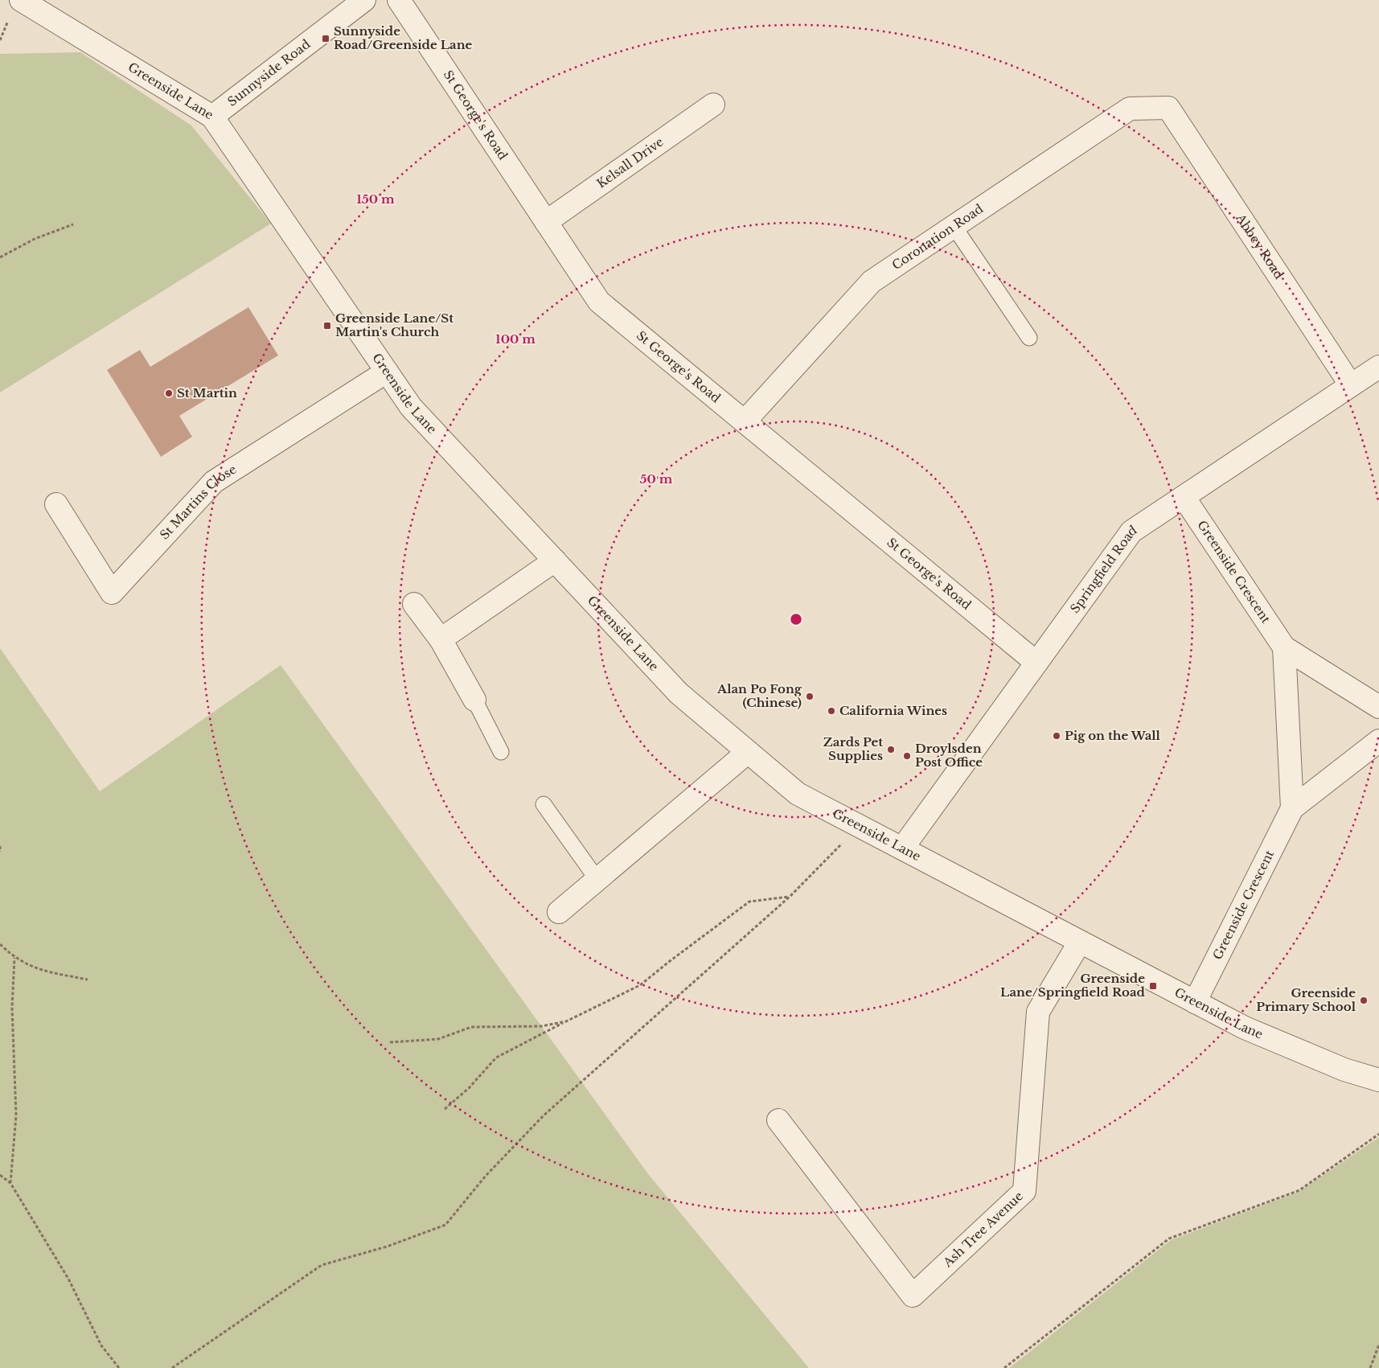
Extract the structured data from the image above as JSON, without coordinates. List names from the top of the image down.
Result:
{
  "streets": {
    "street": [
      "Sunnyside Road",
      "Greenside Lane",
      "St George's Road",
      "Kelsall Drive",
      "Coronation Road",
      "Abbey Road",
      "St Martins Close",
      "Springfield Road",
      "Greenside Crescent",
      "Ash Tree Avenue"
    ]
  },
  "crossings": [
    ["Sunnyside Road", "Greenside Lane"],
    ["Greenside Lane", "St Martins Close"],
    ["Greenside Lane", "Springfield Road"],
    ["Greenside Lane", "Greenside Crescent"],
    ["Greenside Lane", "Ash Tree Avenue"],
    ["St George's Road", "Kelsall Drive"],
    ["St George's Road", "Coronation Road"],
    ["St George's Road", "Springfield Road"],
    ["Coronation Road", "Abbey Road"],
    ["Abbey Road", "Springfield Road"],
    ["Springfield Road", "Greenside Crescent"]
  ],
  "places": {
    "transit": ["Sunnyside Road/Greenside Lane", "Greenside Lane/St Martin's Church", "Greenside Lane/Springfield Road"],
    "other": [
      "St Martin",
      "Alan Po Fong (Chinese)",
      "California Wines",
      "Pig on the Wall",
      "Zards Pet Supplies",
      "Droylsden Post Office",
      "Greenside Primary School"
    ]
  },
  "rings": ["150 m", "100 m", "50 m"]
}
